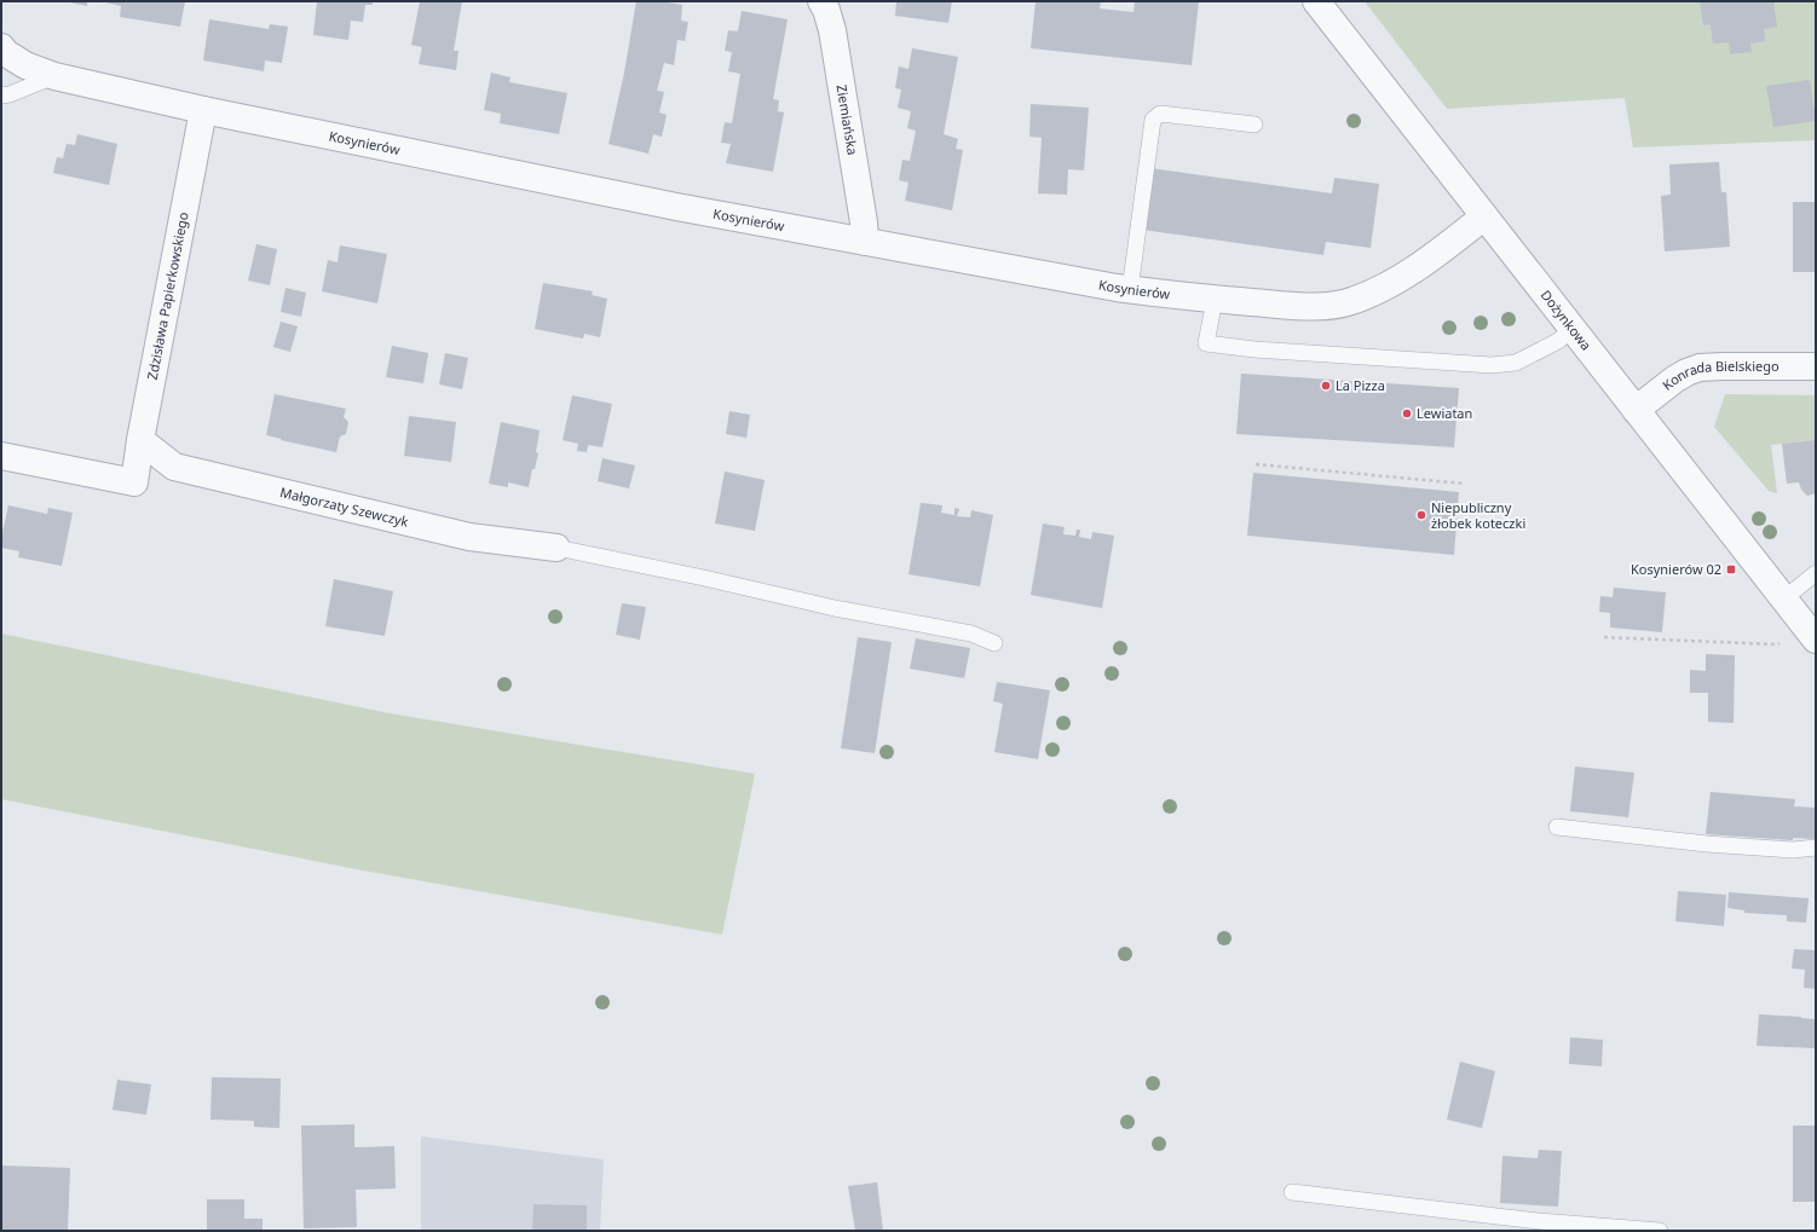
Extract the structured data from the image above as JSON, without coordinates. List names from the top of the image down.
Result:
{
  "streets": {
    "street": [
      "Ziemiańska",
      "Kosynierów",
      "Zdzisława Papierkowskiego",
      "Dożynkowa",
      "Konrada Bielskiego",
      "Małgorzaty Szewczyk"
    ]
  },
  "crossings": [
    ["Ziemiańska", "Kosynierów"],
    ["Kosynierów", "Zdzisława Papierkowskiego"],
    ["Kosynierów", "Dożynkowa"],
    ["Zdzisława Papierkowskiego", "Małgorzaty Szewczyk"],
    ["Dożynkowa", "Konrada Bielskiego"]
  ],
  "places": {
    "other": ["La Pizza", "Lewiatan", "Niepubliczny żłobek koteczki"],
    "transit": ["Kosynierów 02"]
  }
}
